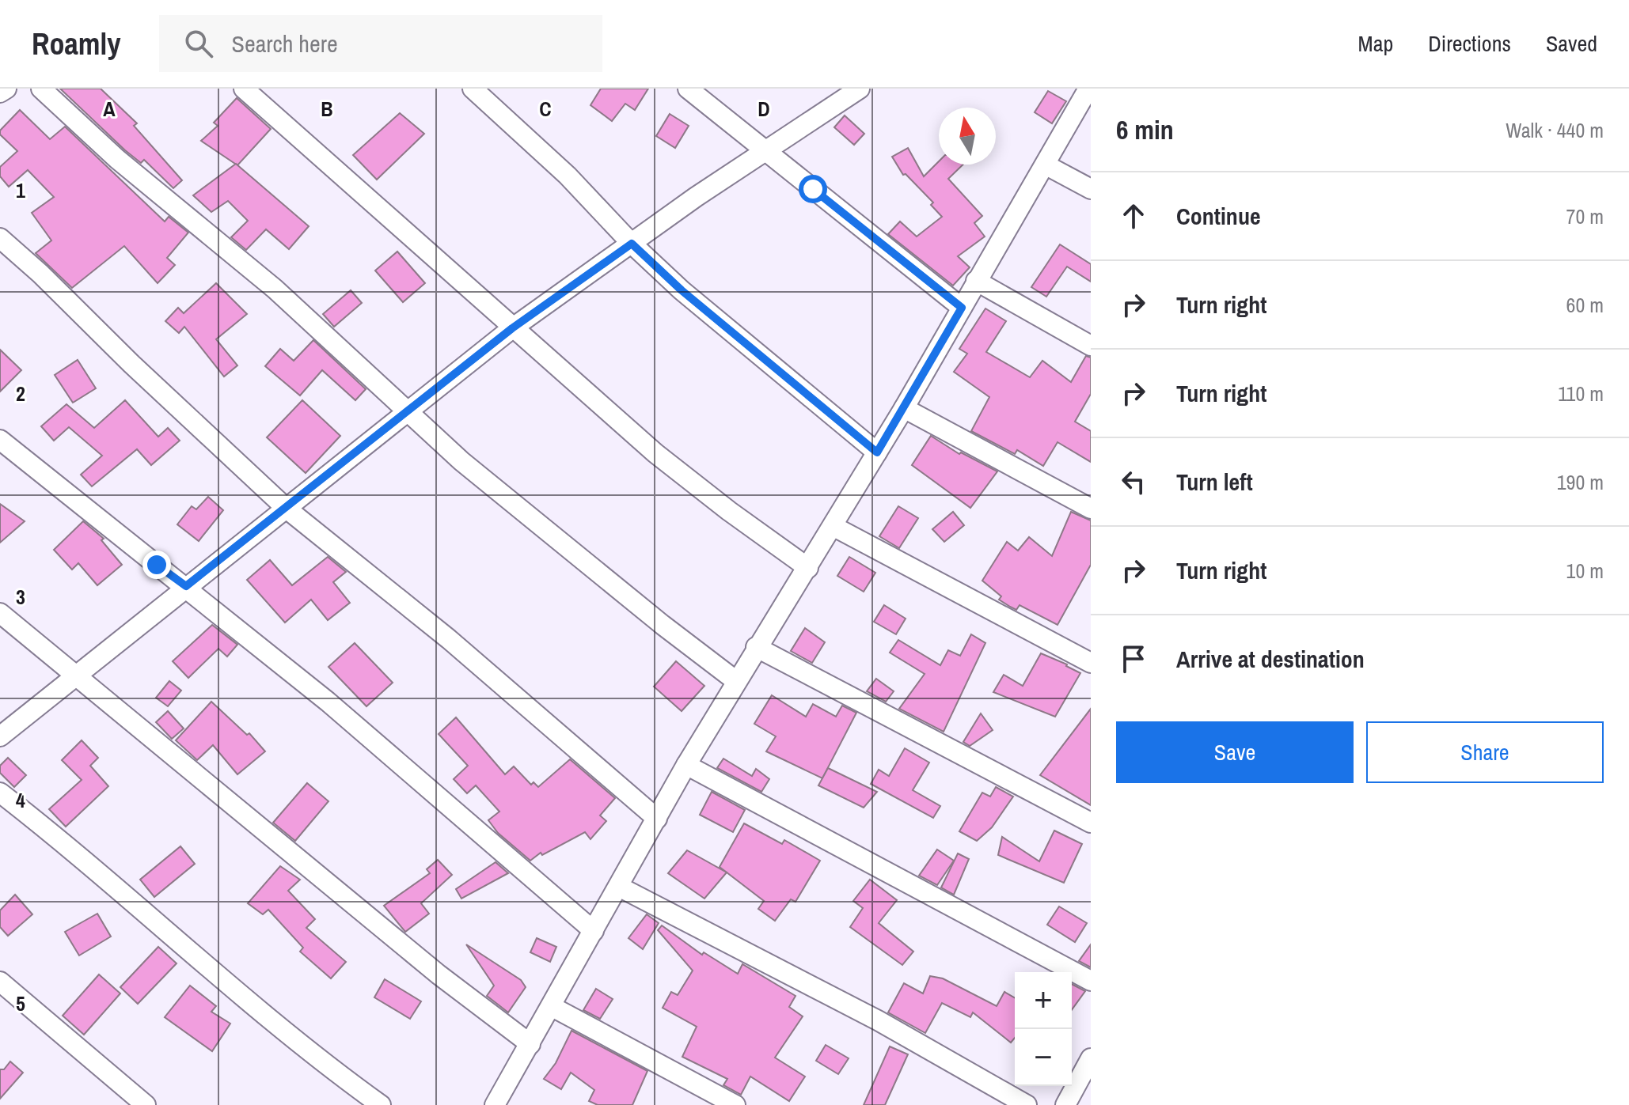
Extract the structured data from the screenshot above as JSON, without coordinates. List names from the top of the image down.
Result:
{
  "north": "top",
  "page": {
    "header": "Roamly",
    "search": "Search here",
    "nav": ["Map", "Directions", "Saved"],
    "heading": ["6 min", "Walk · 440 m"],
    "list": [
      ["Continue", "70 m"],
      ["Turn right", "60 m"],
      ["Turn right", "110 m"],
      ["Turn left", "190 m"],
      ["Turn right", "10 m"],
      "Arrive at destination"
    ],
    "buttons": ["Save", "Share"],
    "map_buttons": ["+", "−"]
  },
  "grid": {
    "columns": [
      "A",
      "B",
      "C",
      "D"
    ],
    "rows": [
      "1",
      "2",
      "3",
      "4",
      "5"
    ]
  }
}
